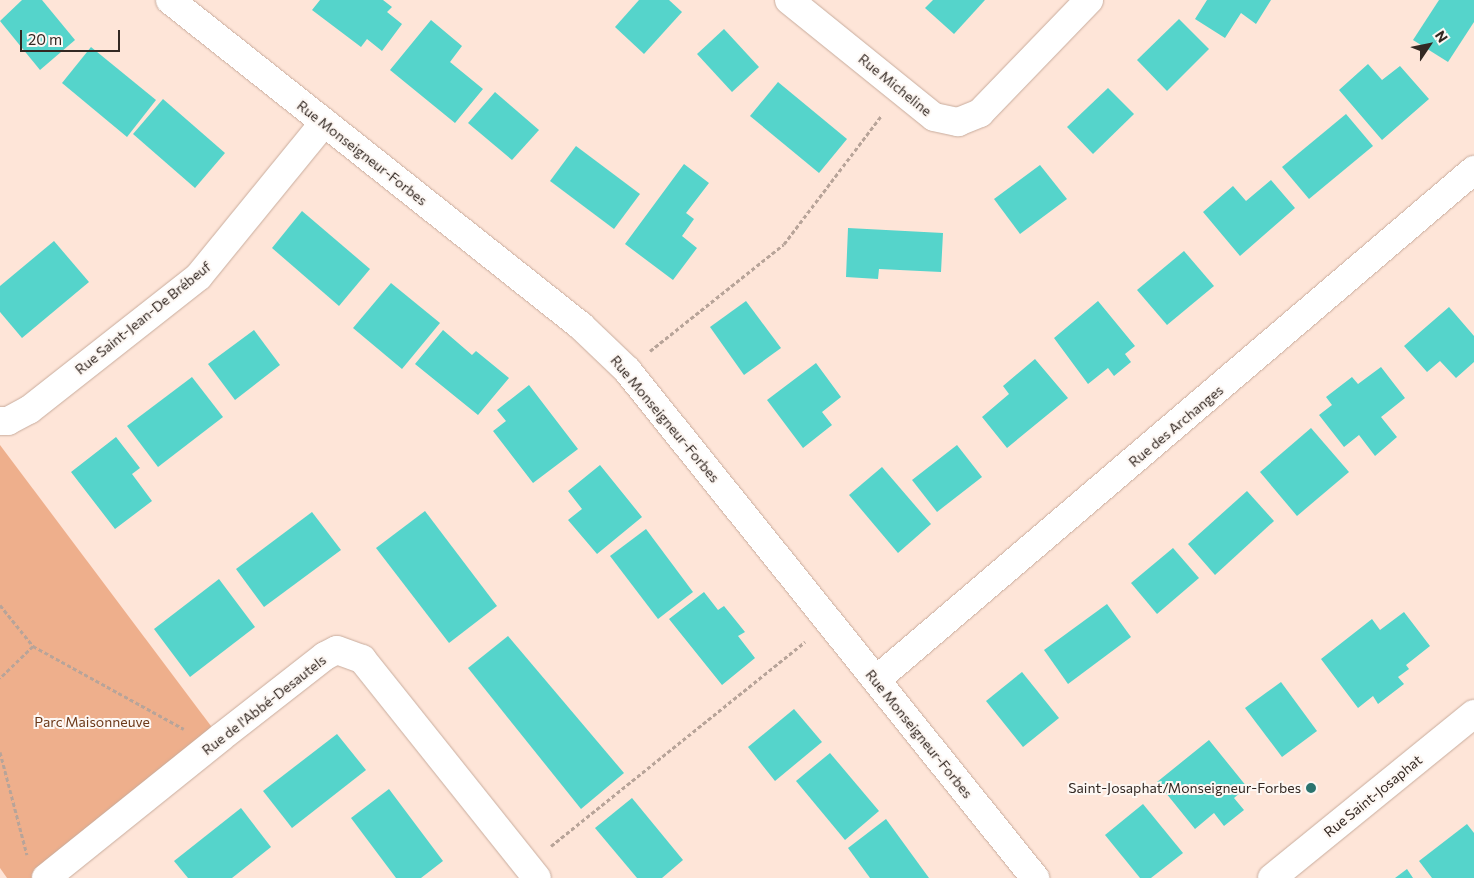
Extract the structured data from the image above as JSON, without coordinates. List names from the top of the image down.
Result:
{
  "streets": {
    "street": [
      "Rue Micheline",
      "Rue Monseigneur-Forbes",
      "Rue Saint-Jean-De Brébeuf",
      "Rue des Archanges",
      "Rue de l'Abbé-Desautels",
      "Rue Saint-Josaphat"
    ]
  },
  "crossings": [
    ["Rue Monseigneur-Forbes", "Rue Saint-Jean-De Brébeuf"],
    ["Rue Monseigneur-Forbes", "Rue des Archanges"]
  ],
  "parks": ["Parc Maisonneuve"],
  "places": ["Saint-Josaphat/Monseigneur-Forbes"],
  "scale_bar": "20 m",
  "north": "top right"
}
